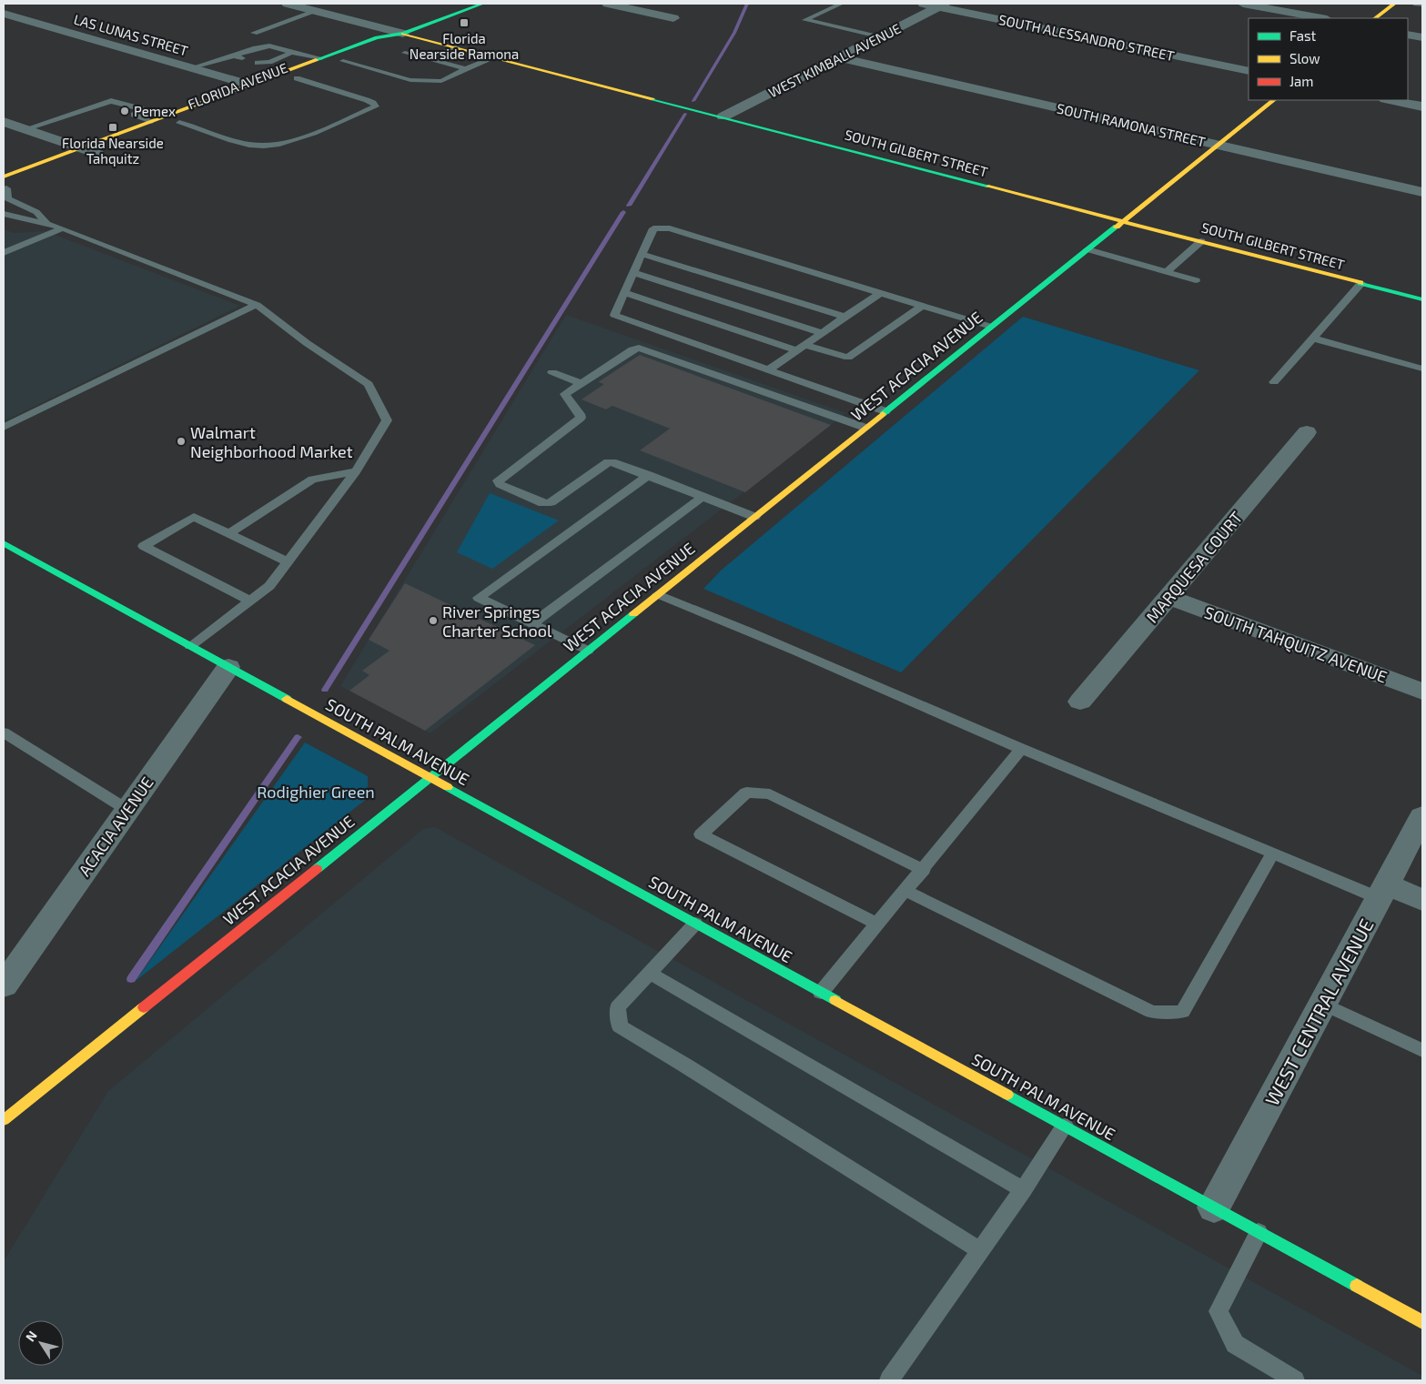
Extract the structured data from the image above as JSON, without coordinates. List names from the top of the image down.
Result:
{
  "streets": {
    "street": [
      "LAS LUNAS STREET",
      "SOUTH ALESSANDRO STREET",
      "WEST KIMBALL AVENUE",
      "FLORIDA AVENUE",
      "SOUTH RAMONA STREET",
      "SOUTH GILBERT STREET",
      "WEST ACACIA AVENUE",
      "MARQUESA COURT",
      "SOUTH TAHQUITZ AVENUE",
      "SOUTH PALM AVENUE",
      "ACACIA AVENUE",
      "WEST CENTRAL AVENUE"
    ]
  },
  "crossings": [
    ["LAS LUNAS STREET", "FLORIDA AVENUE"],
    ["SOUTH ALESSANDRO STREET", "WEST KIMBALL AVENUE"],
    ["WEST KIMBALL AVENUE", "SOUTH RAMONA STREET"],
    ["WEST KIMBALL AVENUE", "SOUTH GILBERT STREET"],
    ["FLORIDA AVENUE", "SOUTH GILBERT STREET"],
    ["SOUTH RAMONA STREET", "WEST ACACIA AVENUE"],
    ["SOUTH GILBERT STREET", "WEST ACACIA AVENUE"],
    ["WEST ACACIA AVENUE", "SOUTH PALM AVENUE"],
    ["MARQUESA COURT", "SOUTH TAHQUITZ AVENUE"],
    ["SOUTH PALM AVENUE", "ACACIA AVENUE"],
    ["SOUTH PALM AVENUE", "WEST CENTRAL AVENUE"]
  ],
  "parks": ["Rodighier Green"],
  "places": {
    "transit": ["Florida Nearside Ramona", "Florida Nearside Tahquitz"],
    "other": ["Pemex", "Walmart Neighborhood Market", "River Springs Charter School"]
  },
  "legend": ["Fast", "Slow", "Jam"],
  "north": "top left"
}
